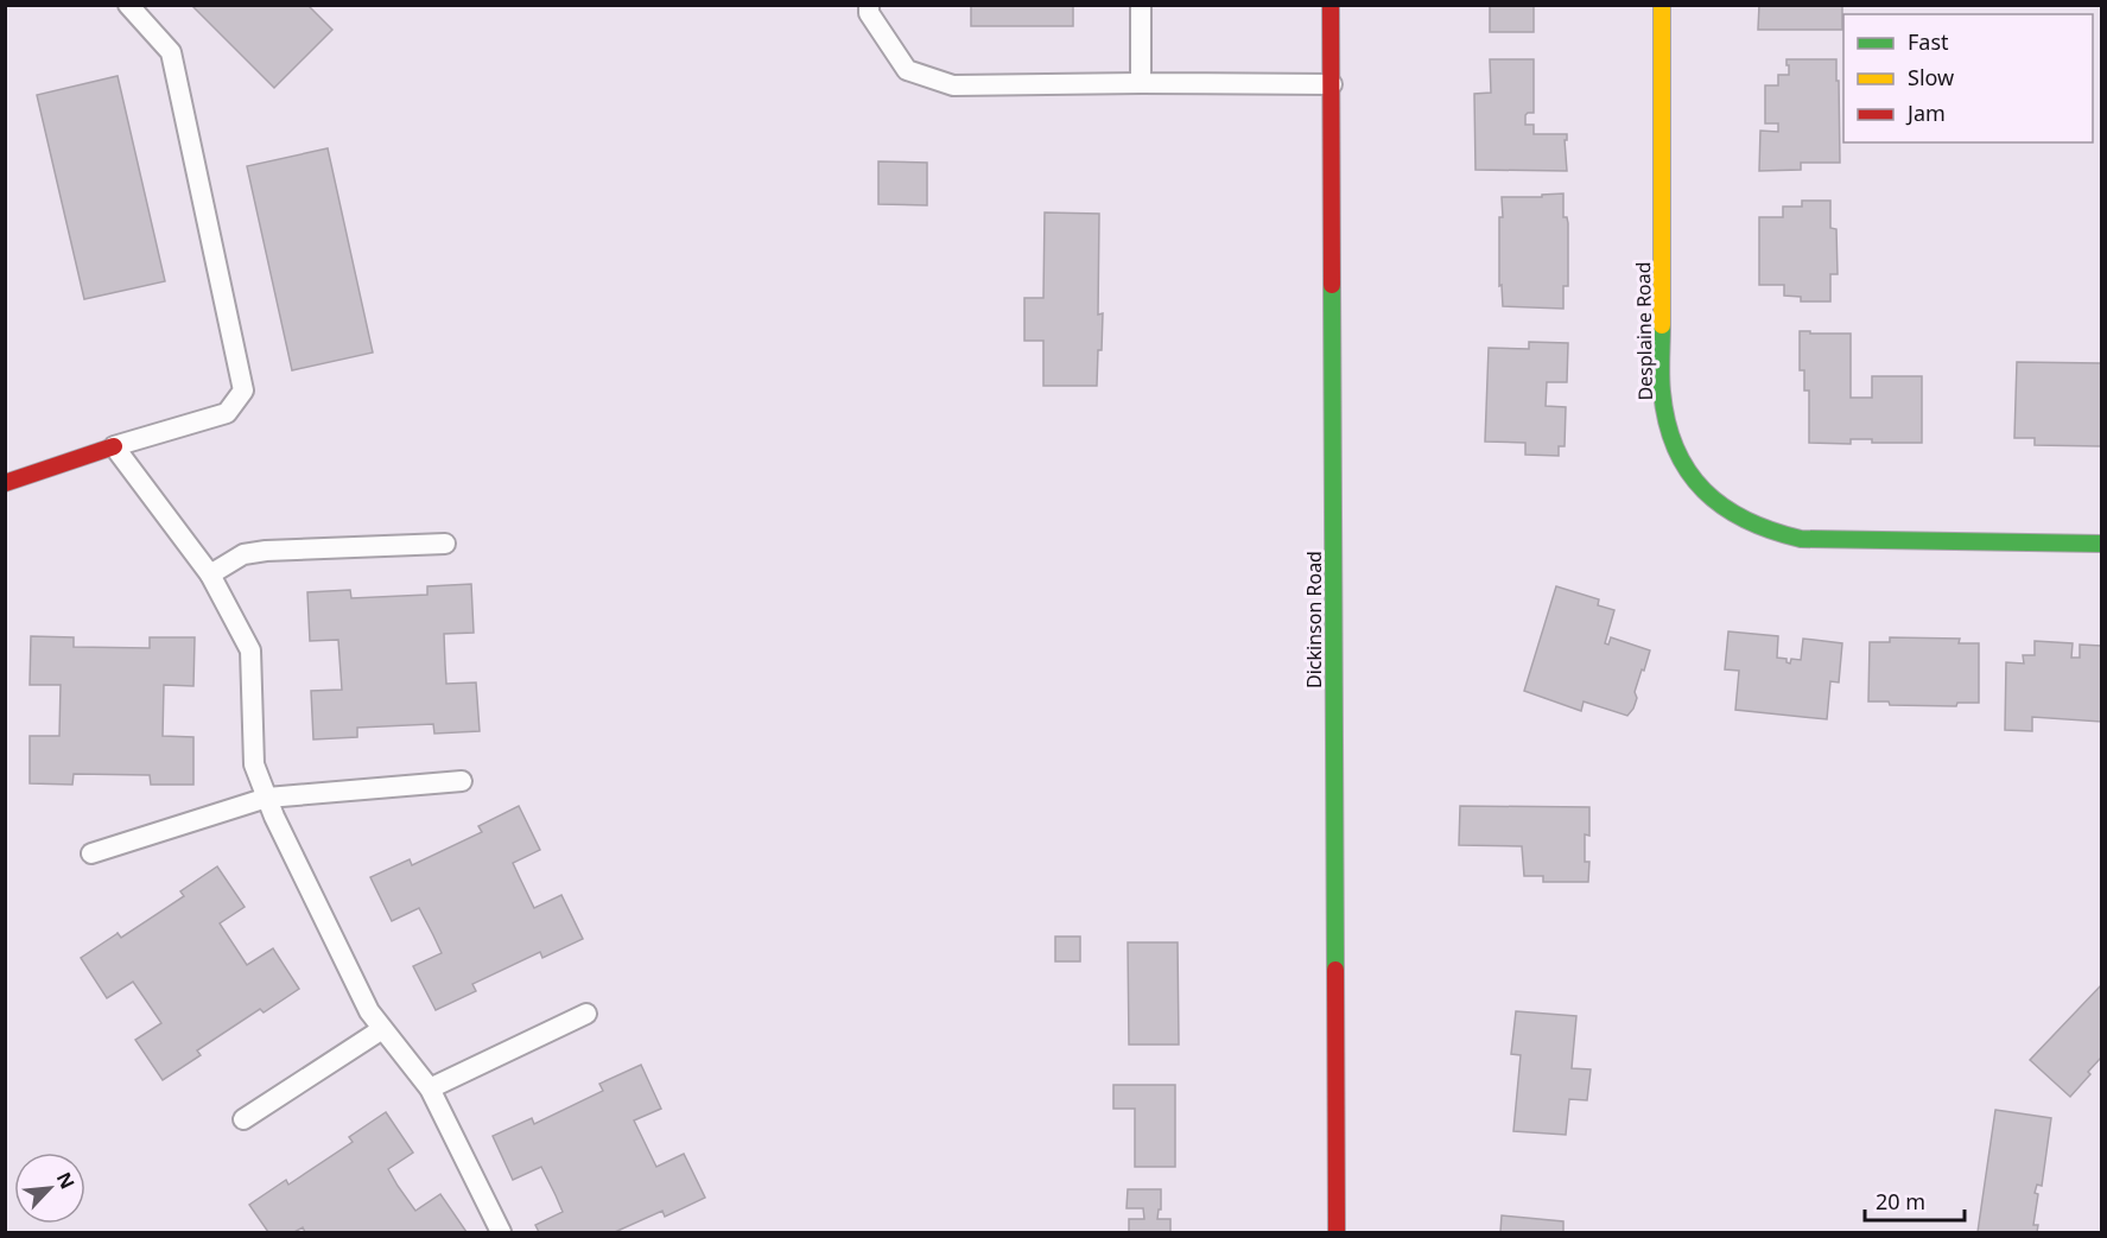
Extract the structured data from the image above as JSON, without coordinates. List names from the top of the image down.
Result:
{
  "streets": {
    "street": ["Desplaine Road", "Dickinson Road"]
  },
  "legend": ["Fast", "Slow", "Jam"],
  "scale_bar": "20 m",
  "north": "top right"
}
